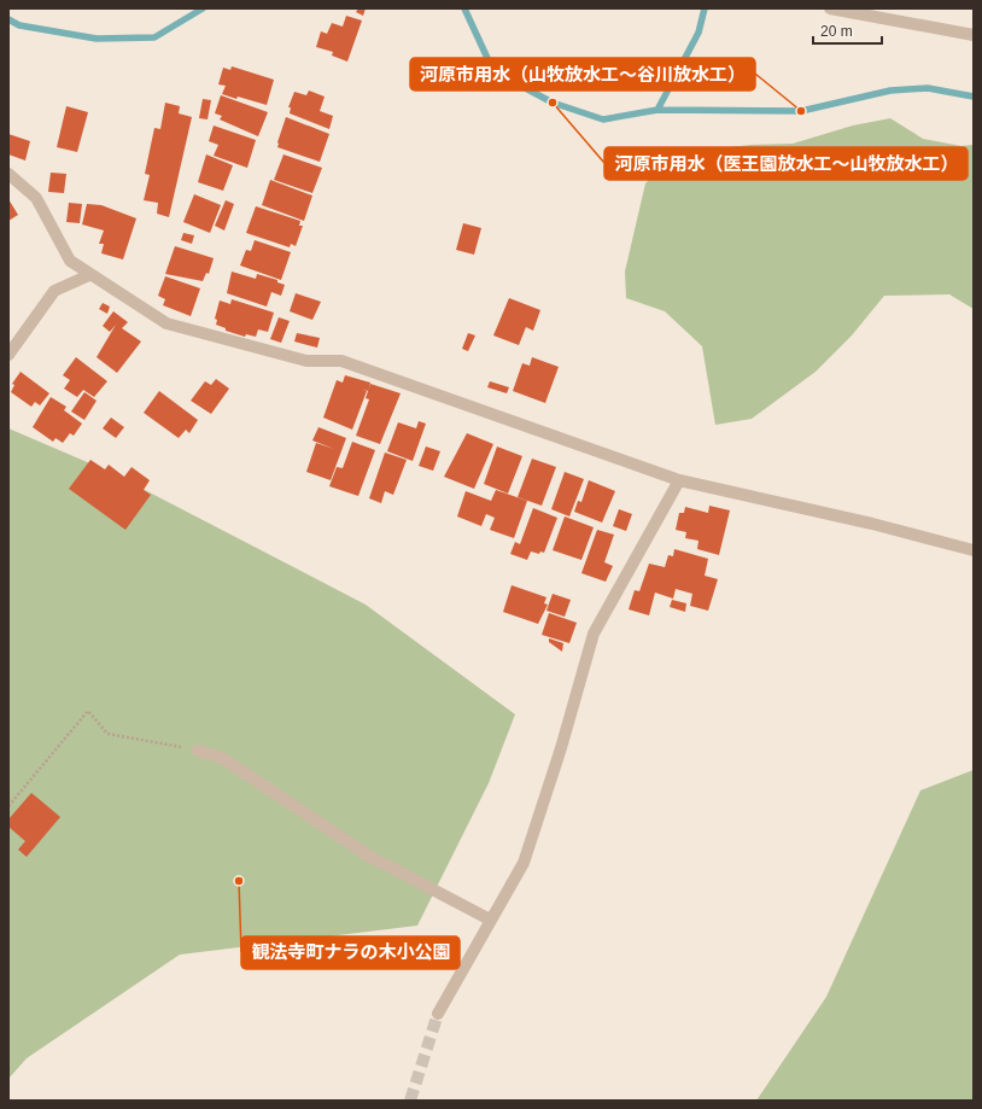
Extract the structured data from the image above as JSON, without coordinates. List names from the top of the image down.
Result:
{
  "places": ["河原市用水（医王園放水工～山牧放水工）", "河原市用水（山牧放水工～谷川放水工）", "観法寺町ナラの木小公園"],
  "scale_bar": "20 m"
}
